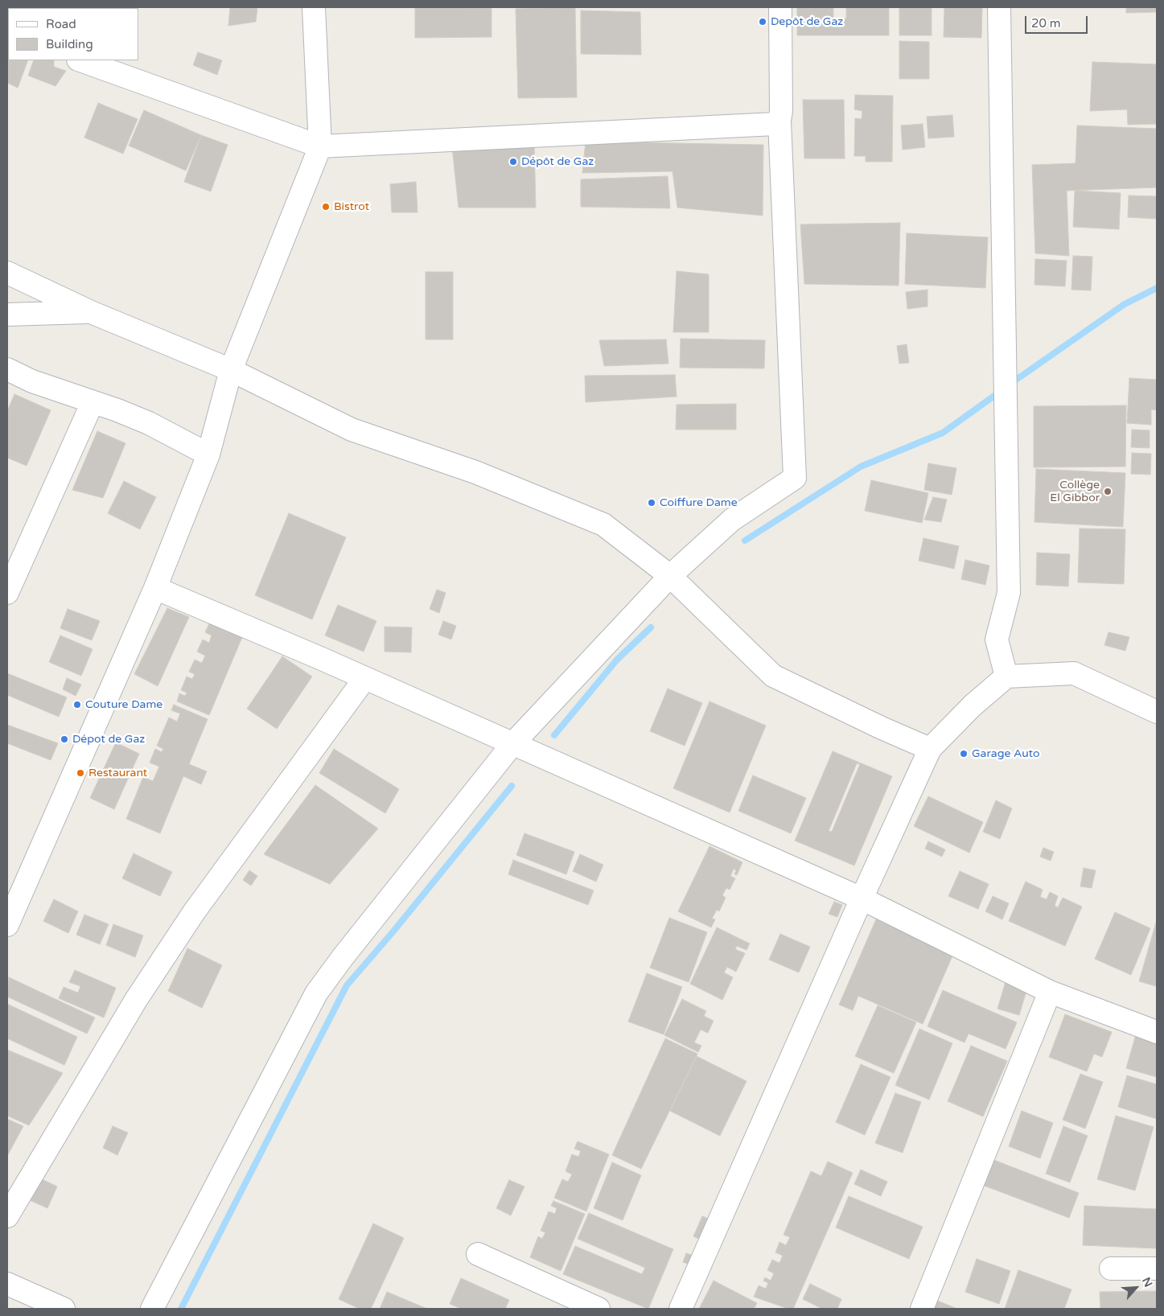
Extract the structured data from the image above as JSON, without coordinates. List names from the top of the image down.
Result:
{
  "places": [
    "Depôt de Gaz",
    "Dépôt de Gaz",
    "Bistrot",
    "Collège El Gibbor",
    "Coiffure Dame",
    "Couture Dame",
    "Dépot de Gaz",
    "Garage Auto",
    "Restaurant"
  ],
  "legend": ["Road", "Building"],
  "scale_bar": "20 m",
  "north": "top right"
}
